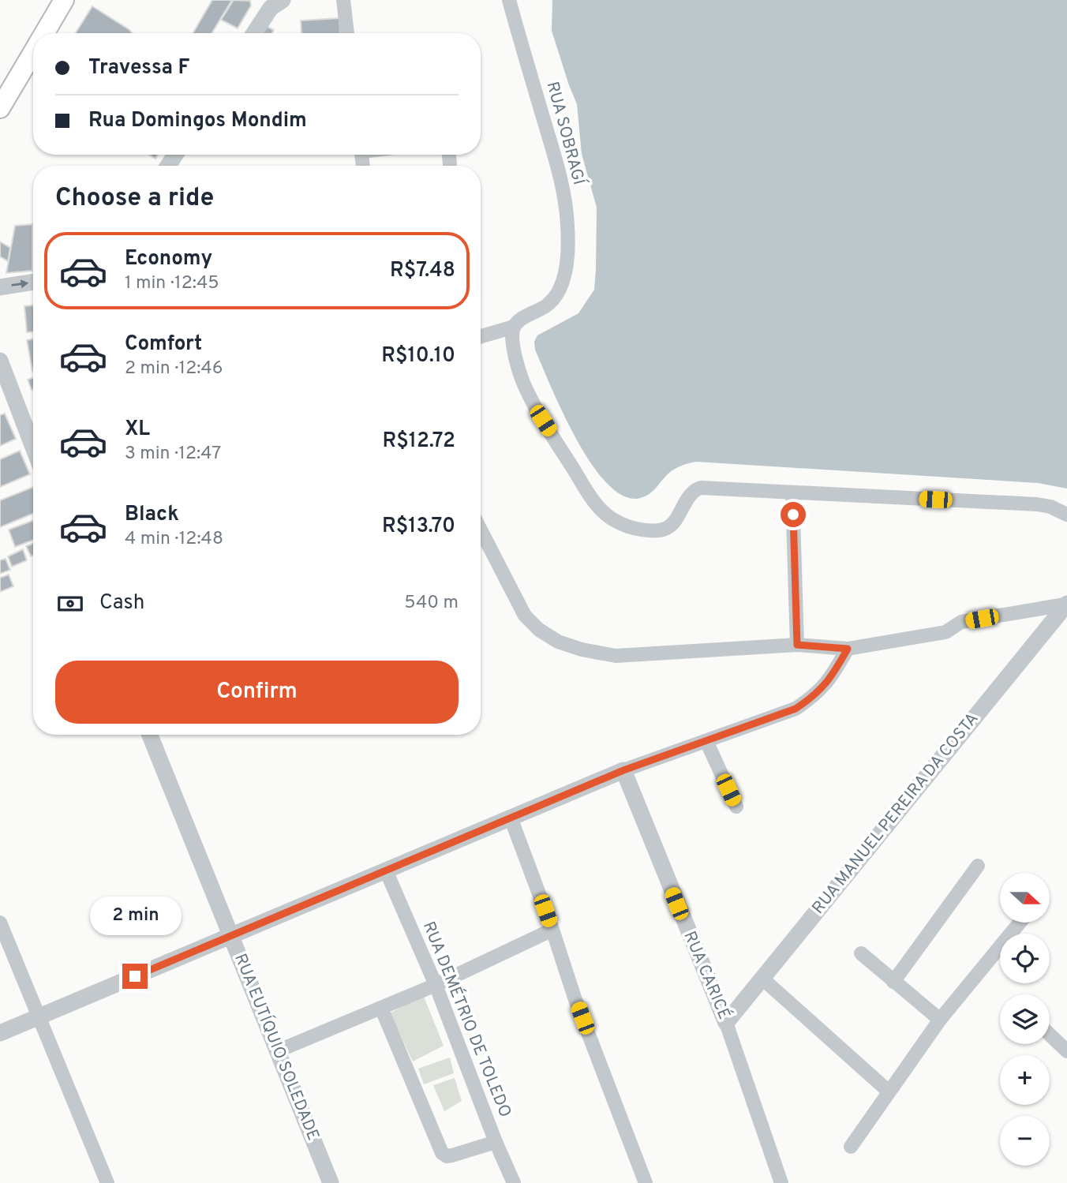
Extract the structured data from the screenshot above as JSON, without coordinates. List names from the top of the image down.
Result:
{
  "streets": {
    "street": [
      "RUA SOBRAGÍ",
      "RUA MANUEL PEREIRA DA COSTA",
      "RUA CARICÉ",
      "RUA DEMÉTRIO DE TOLEDO",
      "RUA EUTÍQUIO SOLEDADE"
    ]
  },
  "crossings": [
    ["RUA MANUEL PEREIRA DA COSTA", "RUA CARICÉ"]
  ],
  "north": "right",
  "page": {
    "banner": ["Travessa F", "Rua Domingos Mondim"],
    "heading": "Choose a ride",
    "list": [
      {
        "name": "Economy",
        "note": "1 min · 12:45",
        "value": "R$7.48"
      },
      {
        "name": "Comfort",
        "note": "2 min · 12:46",
        "value": "R$10.10"
      },
      {
        "name": "XL",
        "note": "3 min · 12:47",
        "value": "R$12.72"
      },
      {
        "name": "Black",
        "note": "4 min · 12:48",
        "value": "R$13.70"
      }
    ],
    "pay": ["Cash", "540 m"],
    "buttons": "Confirm",
    "map_buttons": ["+", "−"],
    "bubble": "2 min"
  }
}
